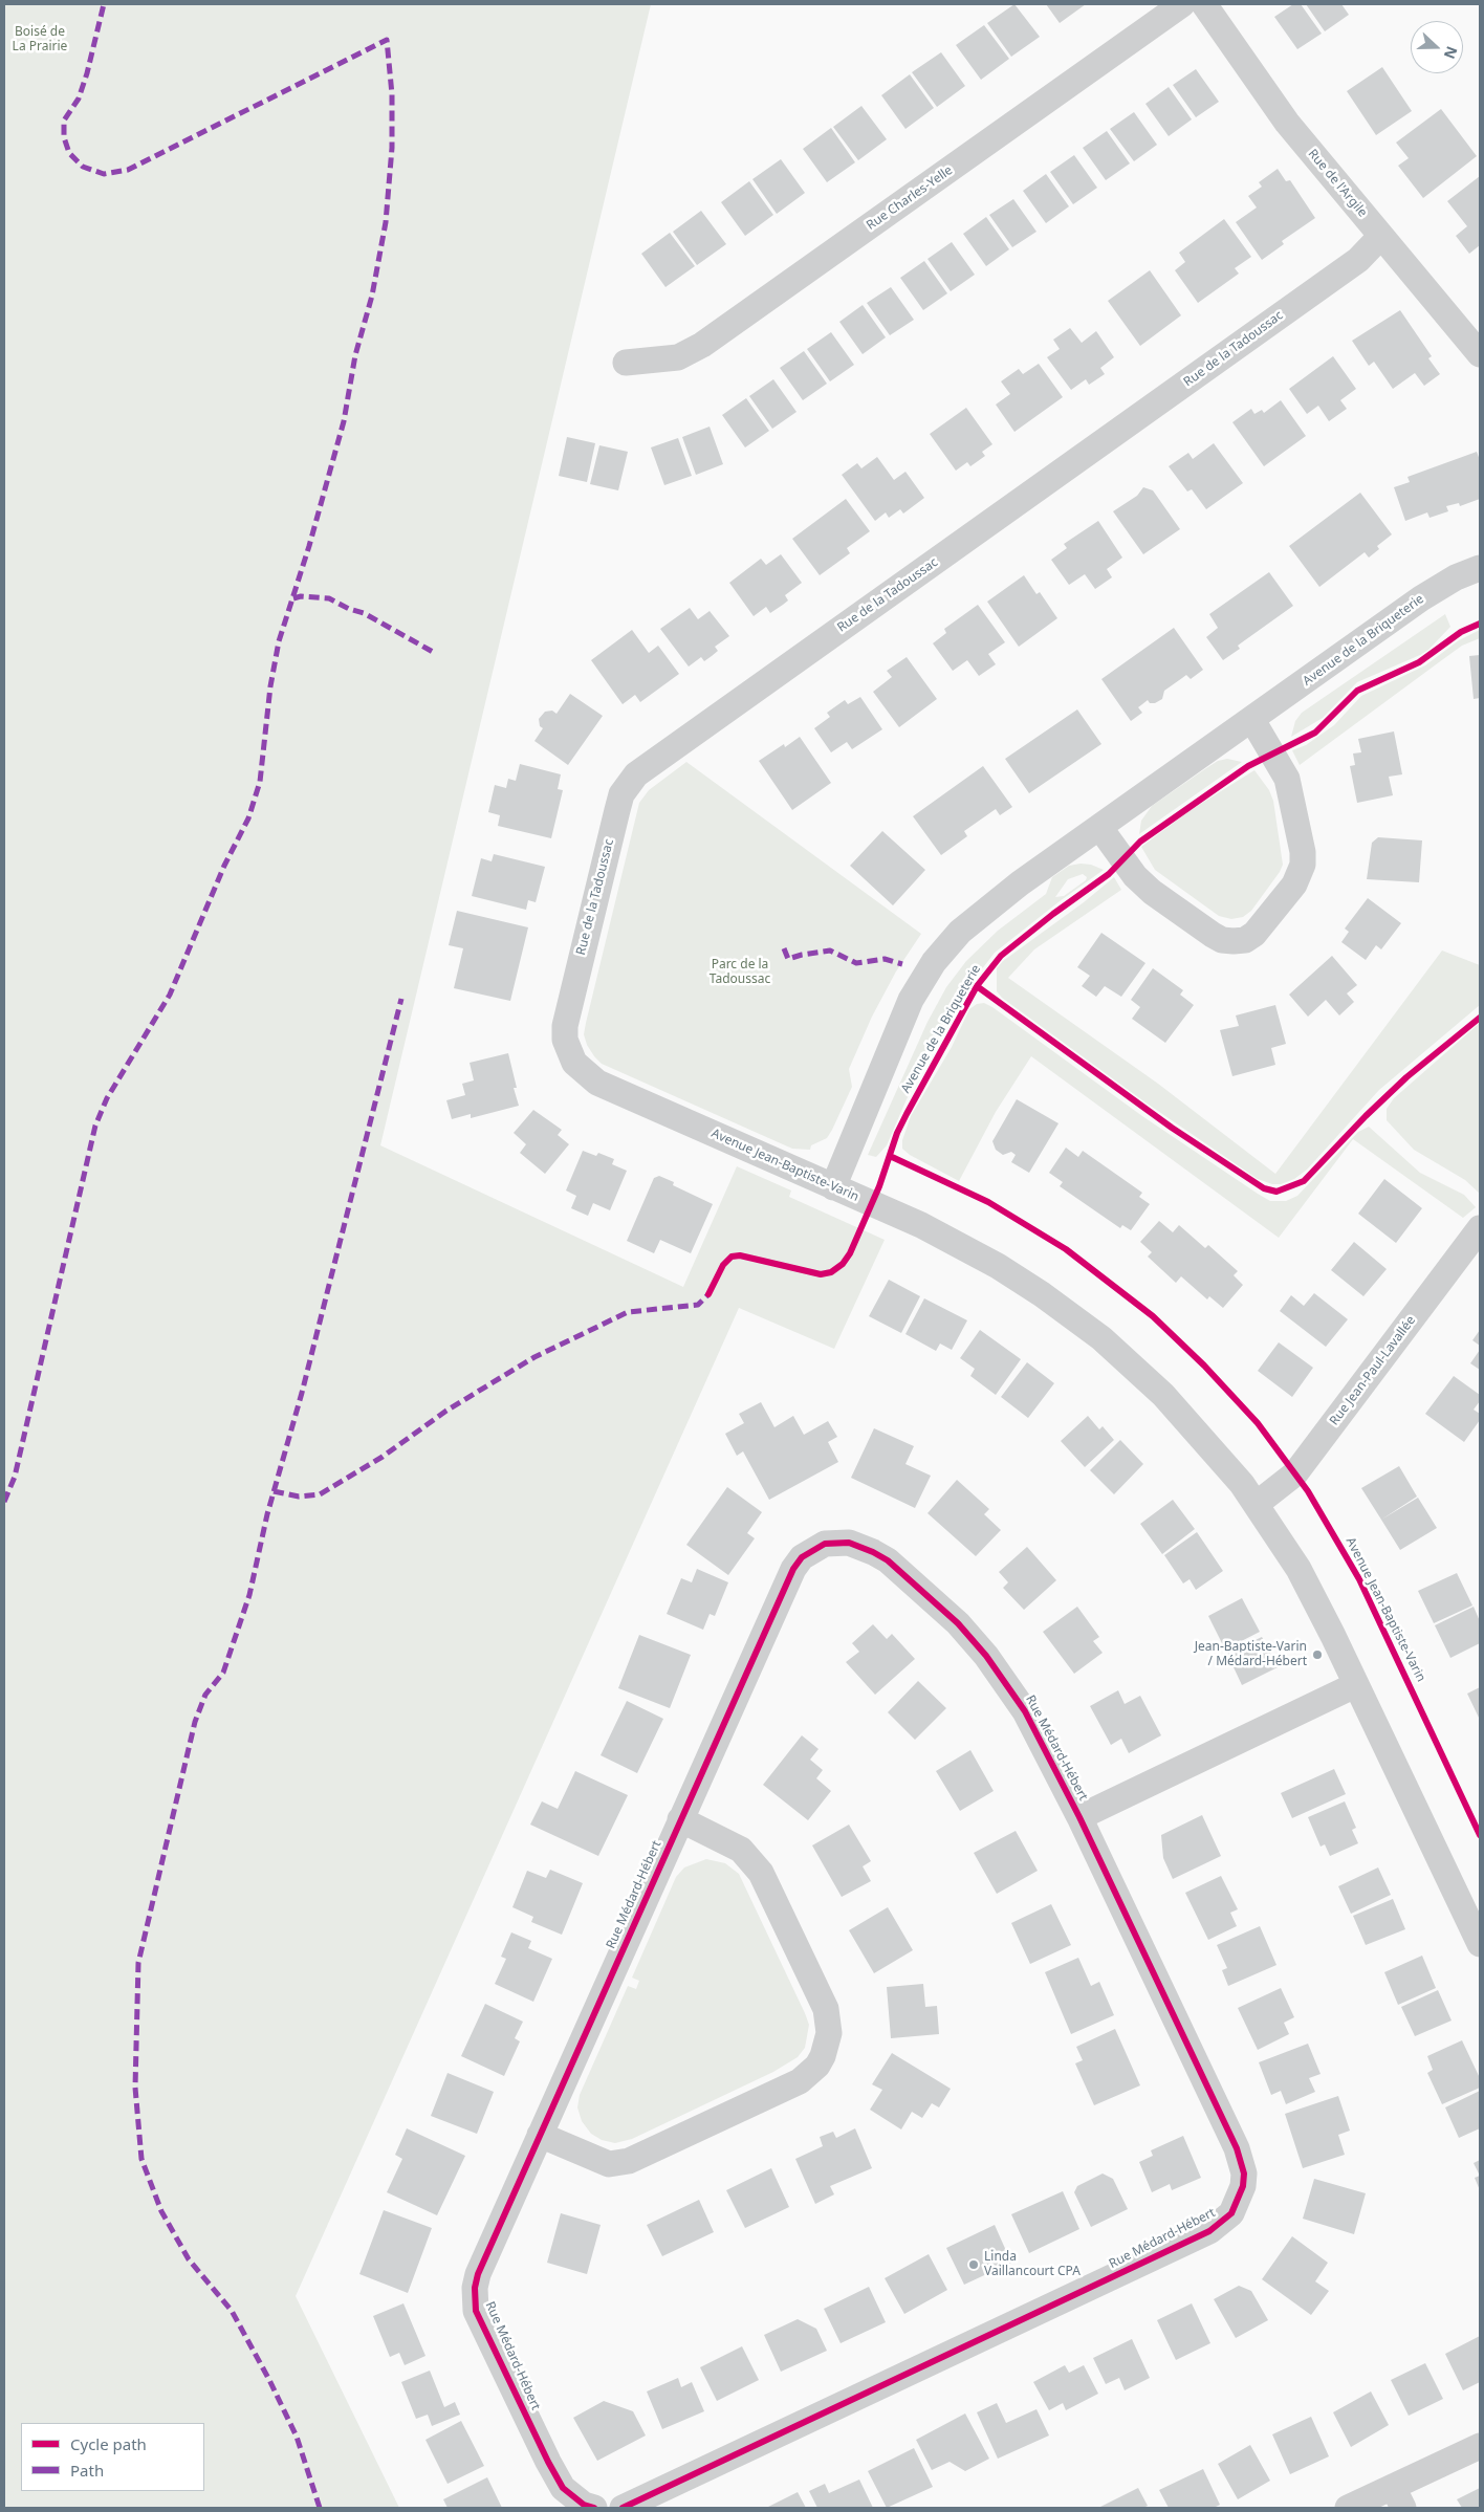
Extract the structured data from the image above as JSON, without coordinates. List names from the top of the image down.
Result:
{
  "streets": {
    "street": [
      "Rue de l'Argile",
      "Rue Charles-Yelle",
      "Rue de la Tadoussac",
      "Avenue de la Briqueterie",
      "Avenue Jean-Baptiste-Varin",
      "Rue Jean-Paul-Lavallée",
      "Rue Médard-Hébert"
    ]
  },
  "crossings": [
    ["Rue de l'Argile", "Rue de la Tadoussac"],
    ["Rue de la Tadoussac", "Avenue Jean-Baptiste-Varin"],
    ["Avenue de la Briqueterie", "Avenue Jean-Baptiste-Varin"],
    ["Avenue Jean-Baptiste-Varin", "Rue Jean-Paul-Lavallée"],
    ["Avenue Jean-Baptiste-Varin", "Rue Médard-Hébert"]
  ],
  "parks": ["Boisé de La Prairie", "Parc de la Tadoussac"],
  "places": ["Jean-Baptiste-Varin / Médard-Hébert", "Linda Vaillancourt CPA"],
  "legend": ["Cycle path", "Path"],
  "north": "right"
}
